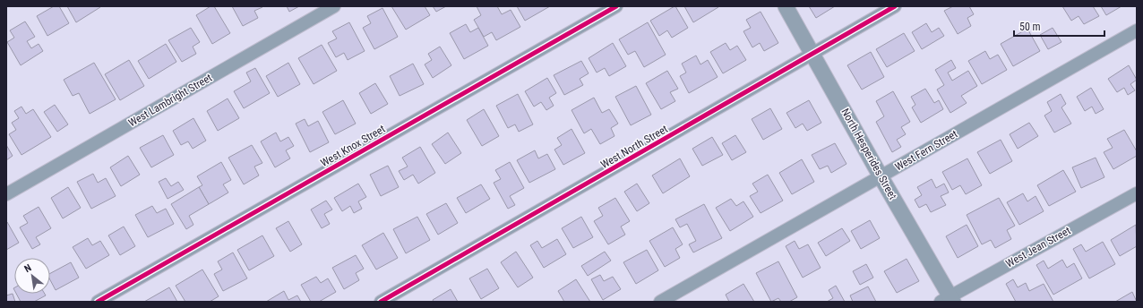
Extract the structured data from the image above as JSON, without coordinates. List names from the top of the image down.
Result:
{
  "streets": {
    "street": [
      "West Lambright Street",
      "West Knox Street",
      "West North Street",
      "West Fern Street",
      "North Hesperides Street",
      "West Jean Street"
    ]
  },
  "crossings": [
    ["West North Street", "North Hesperides Street"],
    ["West Fern Street", "North Hesperides Street"],
    ["North Hesperides Street", "West Jean Street"]
  ],
  "scale_bar": "50 m",
  "north": "top left"
}
